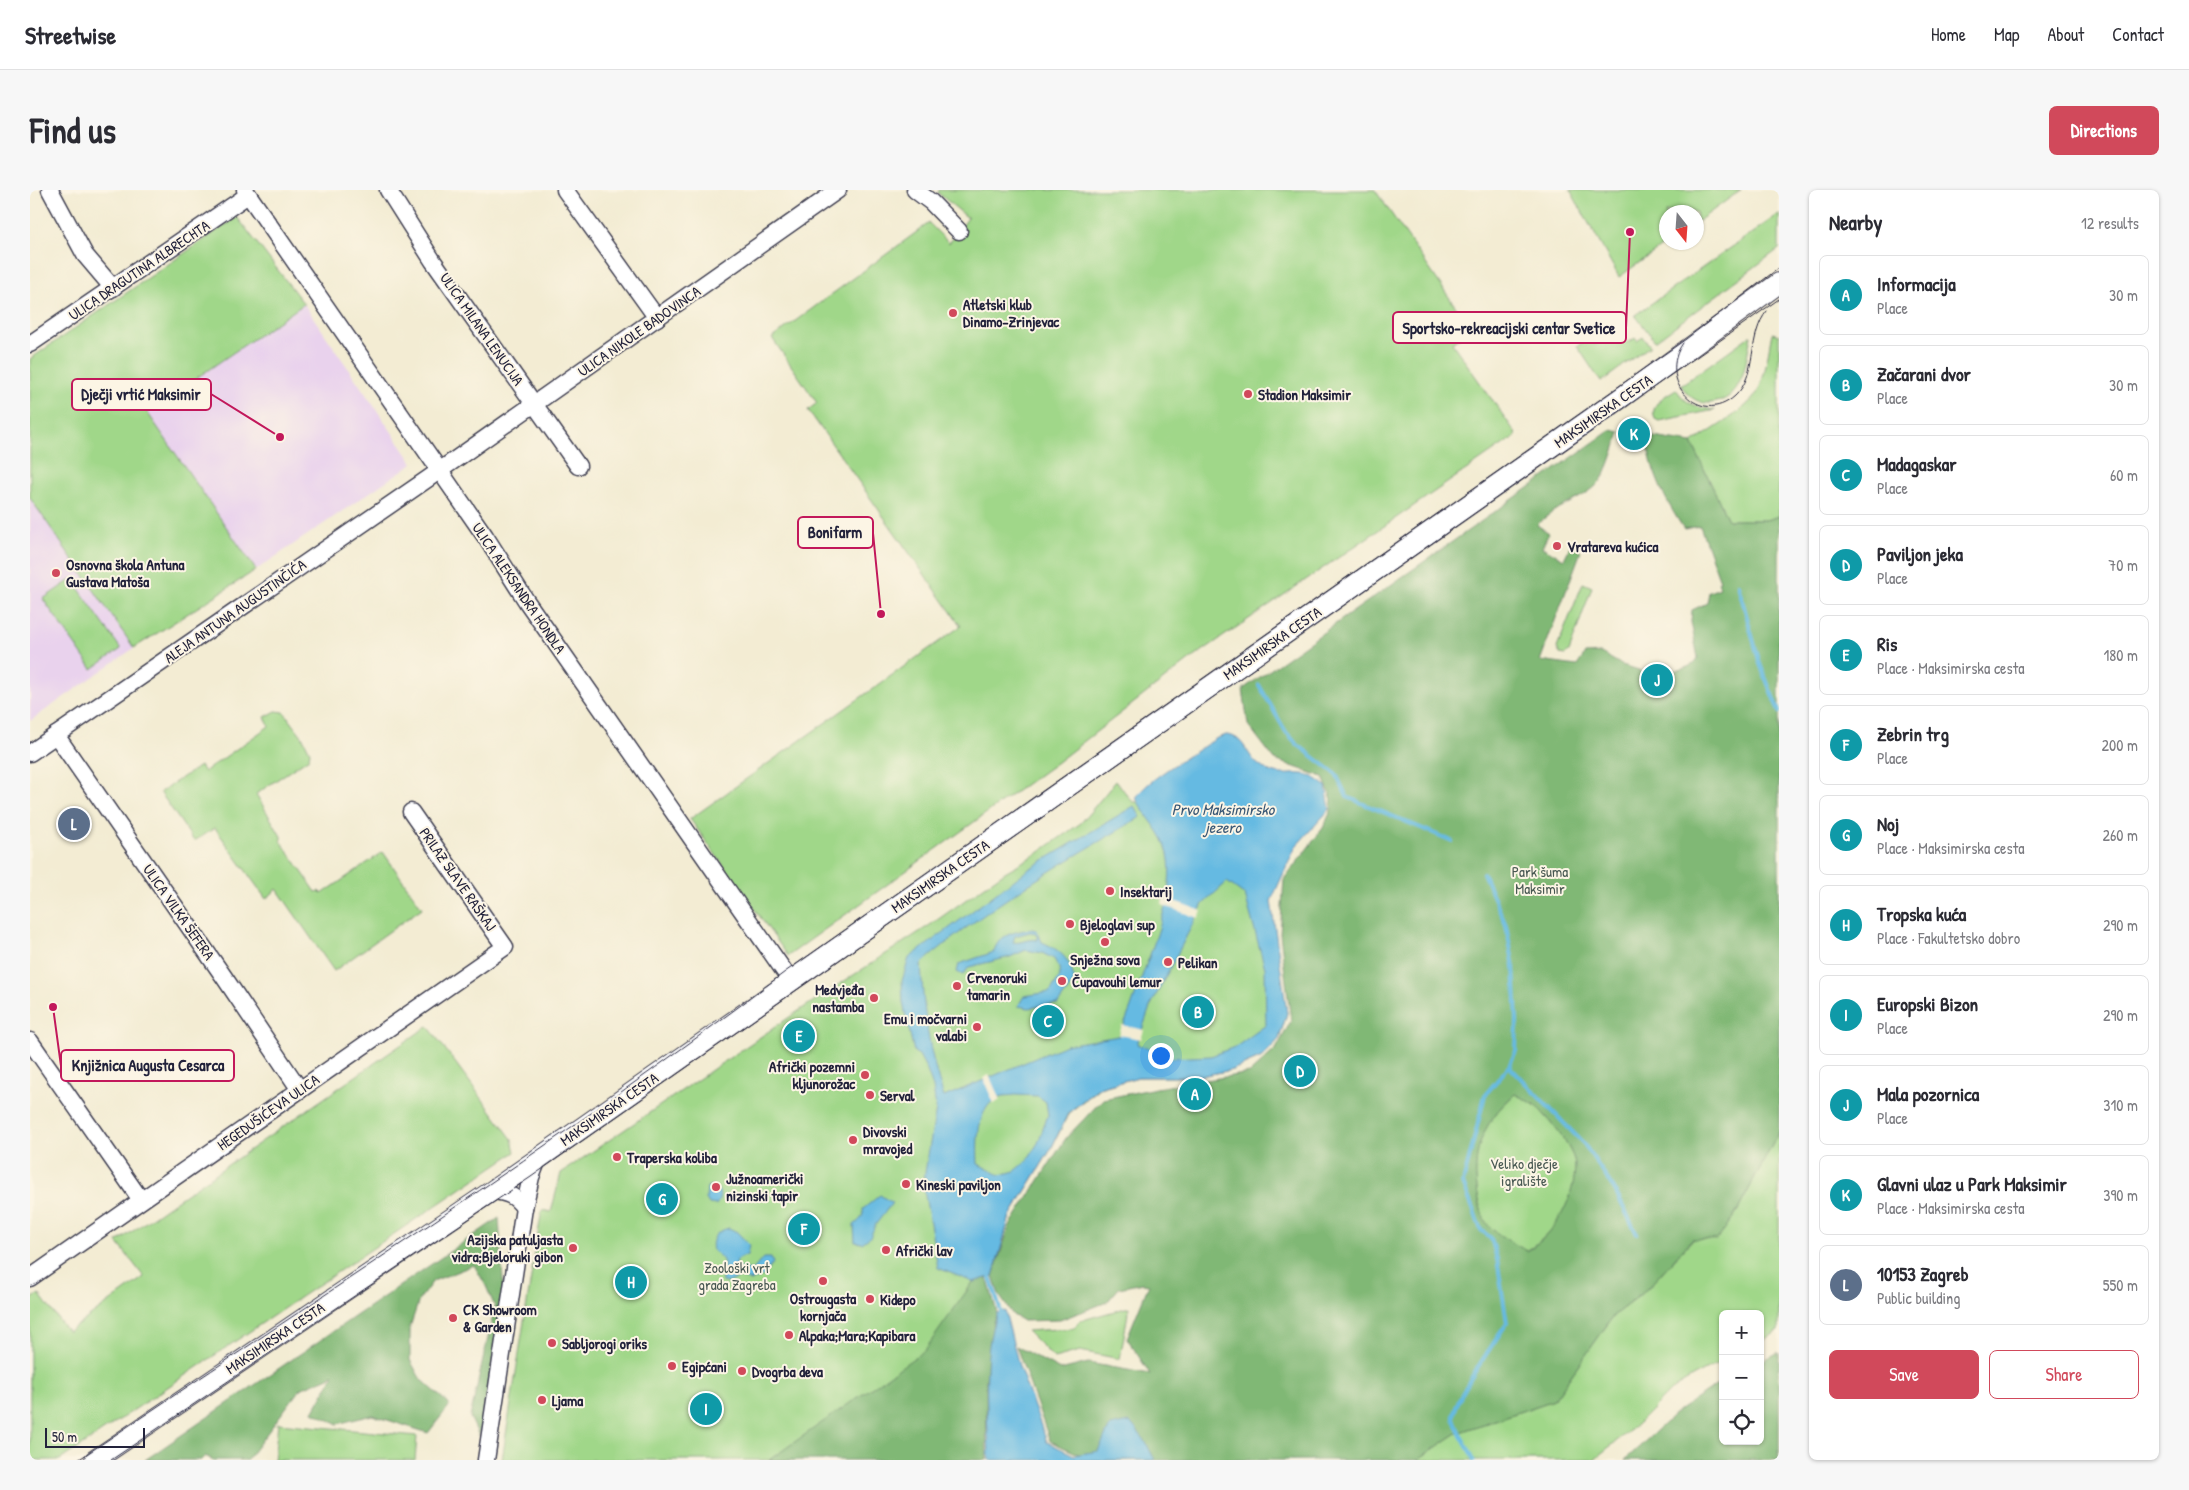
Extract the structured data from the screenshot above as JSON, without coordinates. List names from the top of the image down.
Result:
{
  "streets": {
    "main road": ["MAKSIMIRSKA CESTA"],
    "street": [
      "ULICA DRAGUTINA ALBRECHTA",
      "ULICA MILANA LENUCIJA",
      "ULICA NIKOLE BADOVINCA",
      "ULICA ALEKSANDRA HONDLA",
      "ALEJA ANTUNA AUGUSTINČIĆA",
      "PRILAZ SLAVE RAŠKAJ",
      "ULICA VILKA ŠEFERA",
      "HEGEDUŠIĆEVA ULICA"
    ]
  },
  "crossings": [
    ["ULICA DRAGUTINA ALBRECHTA", "ULICA ALEKSANDRA HONDLA"],
    ["ULICA MILANA LENUCIJA", "ULICA NIKOLE BADOVINCA"],
    ["ULICA NIKOLE BADOVINCA", "ULICA ALEKSANDRA HONDLA"],
    ["ULICA NIKOLE BADOVINCA", "ALEJA ANTUNA AUGUSTINČIĆA"],
    ["MAKSIMIRSKA CESTA", "ULICA ALEKSANDRA HONDLA"],
    ["ULICA ALEKSANDRA HONDLA", "ALEJA ANTUNA AUGUSTINČIĆA"],
    ["ALEJA ANTUNA AUGUSTINČIĆA", "ULICA VILKA ŠEFERA"],
    ["PRILAZ SLAVE RAŠKAJ", "HEGEDUŠIĆEVA ULICA"],
    ["ULICA VILKA ŠEFERA", "HEGEDUŠIĆEVA ULICA"]
  ],
  "water": ["Prvo Maksimirsko jezero"],
  "parks": ["Park šuma Maksimir", "Veliko dječje igralište", "Zoološki vrt grada Zagreba"],
  "places": [
    "Sportsko-rekreacijski centar Svetice",
    "Atletski klub Dinamo-Zrinjevac",
    "Stadion Maksimir",
    "Dječji vrtić Maksimir",
    "Vratareva kućica",
    "Osnovna škola Antuna Gustava Matoša",
    "Bonifarm",
    "Insektarij",
    "Bjeloglavi sup",
    "Snježna sova",
    "Pelikan",
    "Čupavouhi lemur",
    "Crvenoruki tamarin",
    "Medvjeđa nastamba",
    "Knjižnica Augusta Cesarca",
    "Emu i močvarni valabi",
    "Afrički pozemni kljunorožac",
    "Serval",
    "Divovski mravojed",
    "Traperska koliba",
    "Kineski paviljon",
    "Južnoamerički nizinski tapir",
    "Azijska patuljasta vidra;Bjeloruki gibon",
    "Afrički lav",
    "Ostrougasta kornjača",
    "Kidepo",
    "CK Showroom & Garden",
    "Alpaka;Mara;Kapibara",
    "Sabljorogi oriks",
    "Egipćani",
    "Dvogrba deva",
    "Ljama"
  ],
  "scale_bar": "50 m",
  "north": "bottom",
  "page": {
    "header": "Streetwise",
    "nav": [
      "Home",
      "Map",
      "About",
      "Contact"
    ],
    "buttons": [
      "Directions",
      ["Save", "Share"]
    ],
    "title": "Find us",
    "heading": ["Nearby", "12 results"],
    "list": [
      {
        "mark": "A",
        "name": "Informacija",
        "note": "Place",
        "value": "30 m"
      },
      {
        "mark": "B",
        "name": "Začarani dvor",
        "note": "Place",
        "value": "30 m"
      },
      {
        "mark": "C",
        "name": "Madagaskar",
        "note": "Place",
        "value": "60 m"
      },
      {
        "mark": "D",
        "name": "Paviljon jeka",
        "note": "Place",
        "value": "70 m"
      },
      {
        "mark": "E",
        "name": "Ris",
        "note": "Place · Maksimirska cesta",
        "value": "180 m"
      },
      {
        "mark": "F",
        "name": "Zebrin trg",
        "note": "Place",
        "value": "200 m"
      },
      {
        "mark": "G",
        "name": "Noj",
        "note": "Place · Maksimirska cesta",
        "value": "260 m"
      },
      {
        "mark": "H",
        "name": "Tropska kuća",
        "note": "Place · Fakultetsko dobro",
        "value": "290 m"
      },
      {
        "mark": "I",
        "name": "Europski Bizon",
        "note": "Place",
        "value": "290 m"
      },
      {
        "mark": "J",
        "name": "Mala pozornica",
        "note": "Place",
        "value": "310 m"
      },
      {
        "mark": "K",
        "name": "Glavni ulaz u Park Maksimir",
        "note": "Place · Maksimirska cesta",
        "value": "390 m"
      },
      {
        "mark": "L",
        "name": "10153 Zagreb",
        "note": "Public building",
        "value": "550 m"
      }
    ],
    "pins": [
      "K",
      "J",
      "L",
      "B",
      "C",
      "E",
      "D",
      "A",
      "G",
      "F",
      "H",
      "I"
    ],
    "map_buttons": ["+", "−"],
    "scale": "50 m"
  }
}
